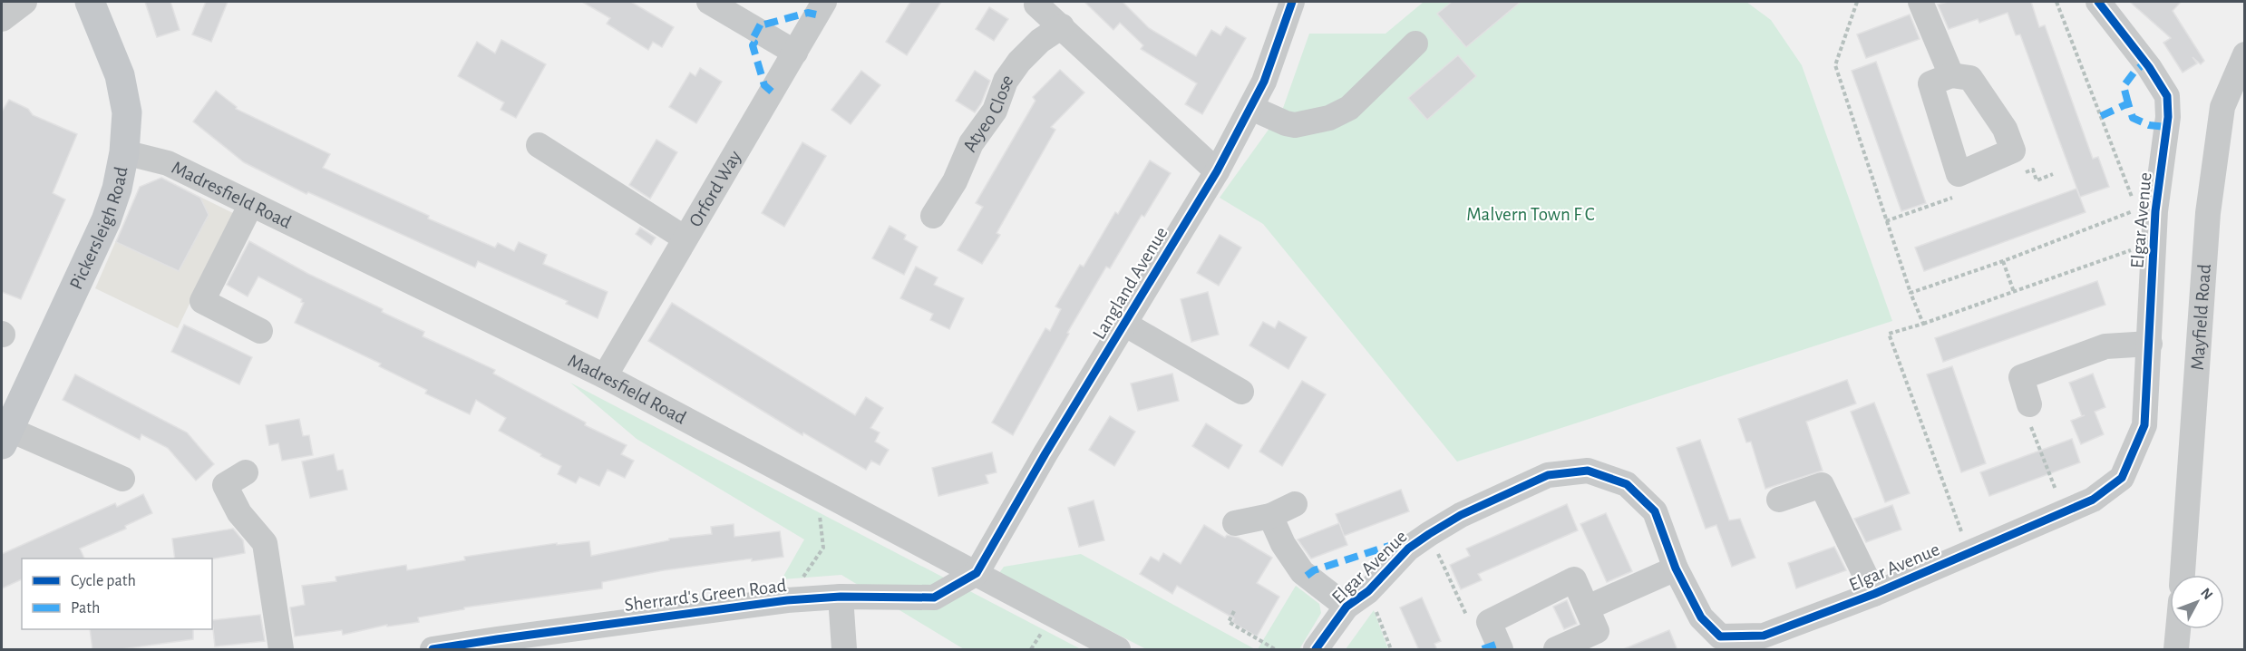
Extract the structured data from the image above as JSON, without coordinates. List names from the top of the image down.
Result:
{
  "streets": {
    "main road": ["Pickersleigh Road"],
    "street": [
      "Atyeo Close",
      "Orford Way",
      "Madresfield Road",
      "Elgar Avenue",
      "Langland Avenue",
      "Mayfield Road",
      "Sherrard's Green Road"
    ]
  },
  "crossings": [
    ["Orford Way", "Madresfield Road"],
    ["Madresfield Road", "Pickersleigh Road"],
    ["Madresfield Road", "Langland Avenue"],
    ["Madresfield Road", "Sherrard's Green Road"],
    ["Langland Avenue", "Sherrard's Green Road"]
  ],
  "parks": ["Malvern Town F C"],
  "legend": ["Cycle path", "Path"],
  "north": "top right"
}
